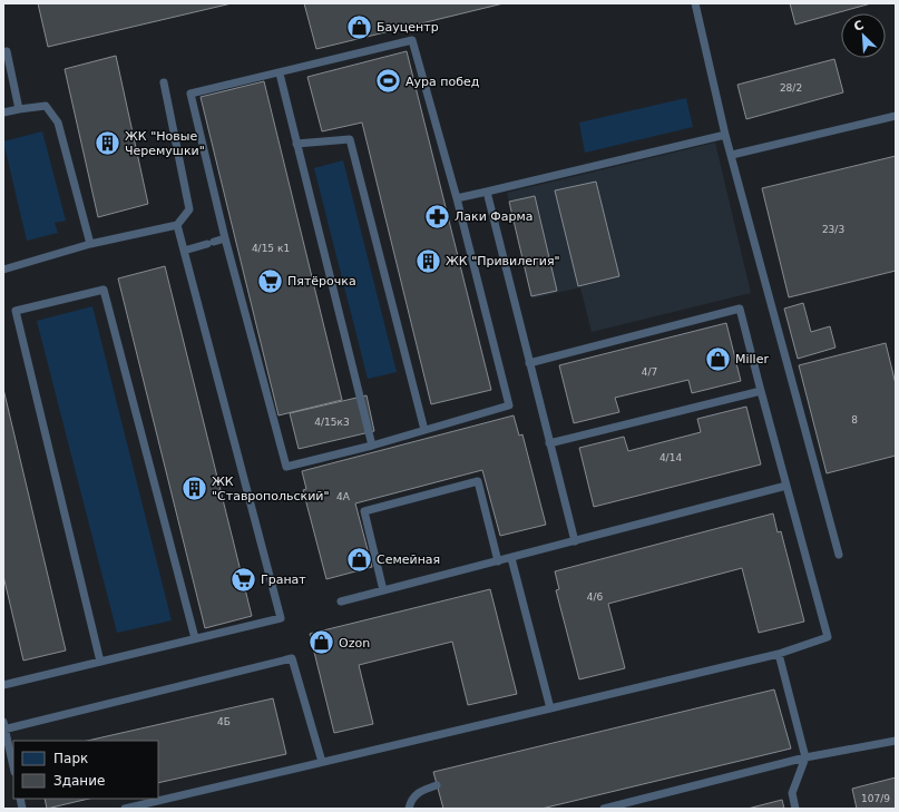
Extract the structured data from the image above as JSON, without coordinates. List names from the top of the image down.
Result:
{
  "places": {
    "shop": [
      "Бауцентр",
      "Miller",
      "Семейная",
      "Ozon"
    ],
    "sports": ["Аура побед"],
    "building": ["ЖК \"Новые Черемушки\"", "ЖК \"Привилегия\"", "ЖК \"Ставропольский\""],
    "pharmacy": ["Лаки Фарма"],
    "supermarket": ["Пятёрочка", "Гранат"]
  },
  "house_numbers": [
    "28/2",
    "23/3",
    "4/15 к1",
    "4/7",
    "8",
    "4/15к3",
    "4/14",
    "4А",
    "4/6",
    "4Б",
    "107/9"
  ],
  "legend": ["Парк", "Здание"],
  "north": "top left"
}
